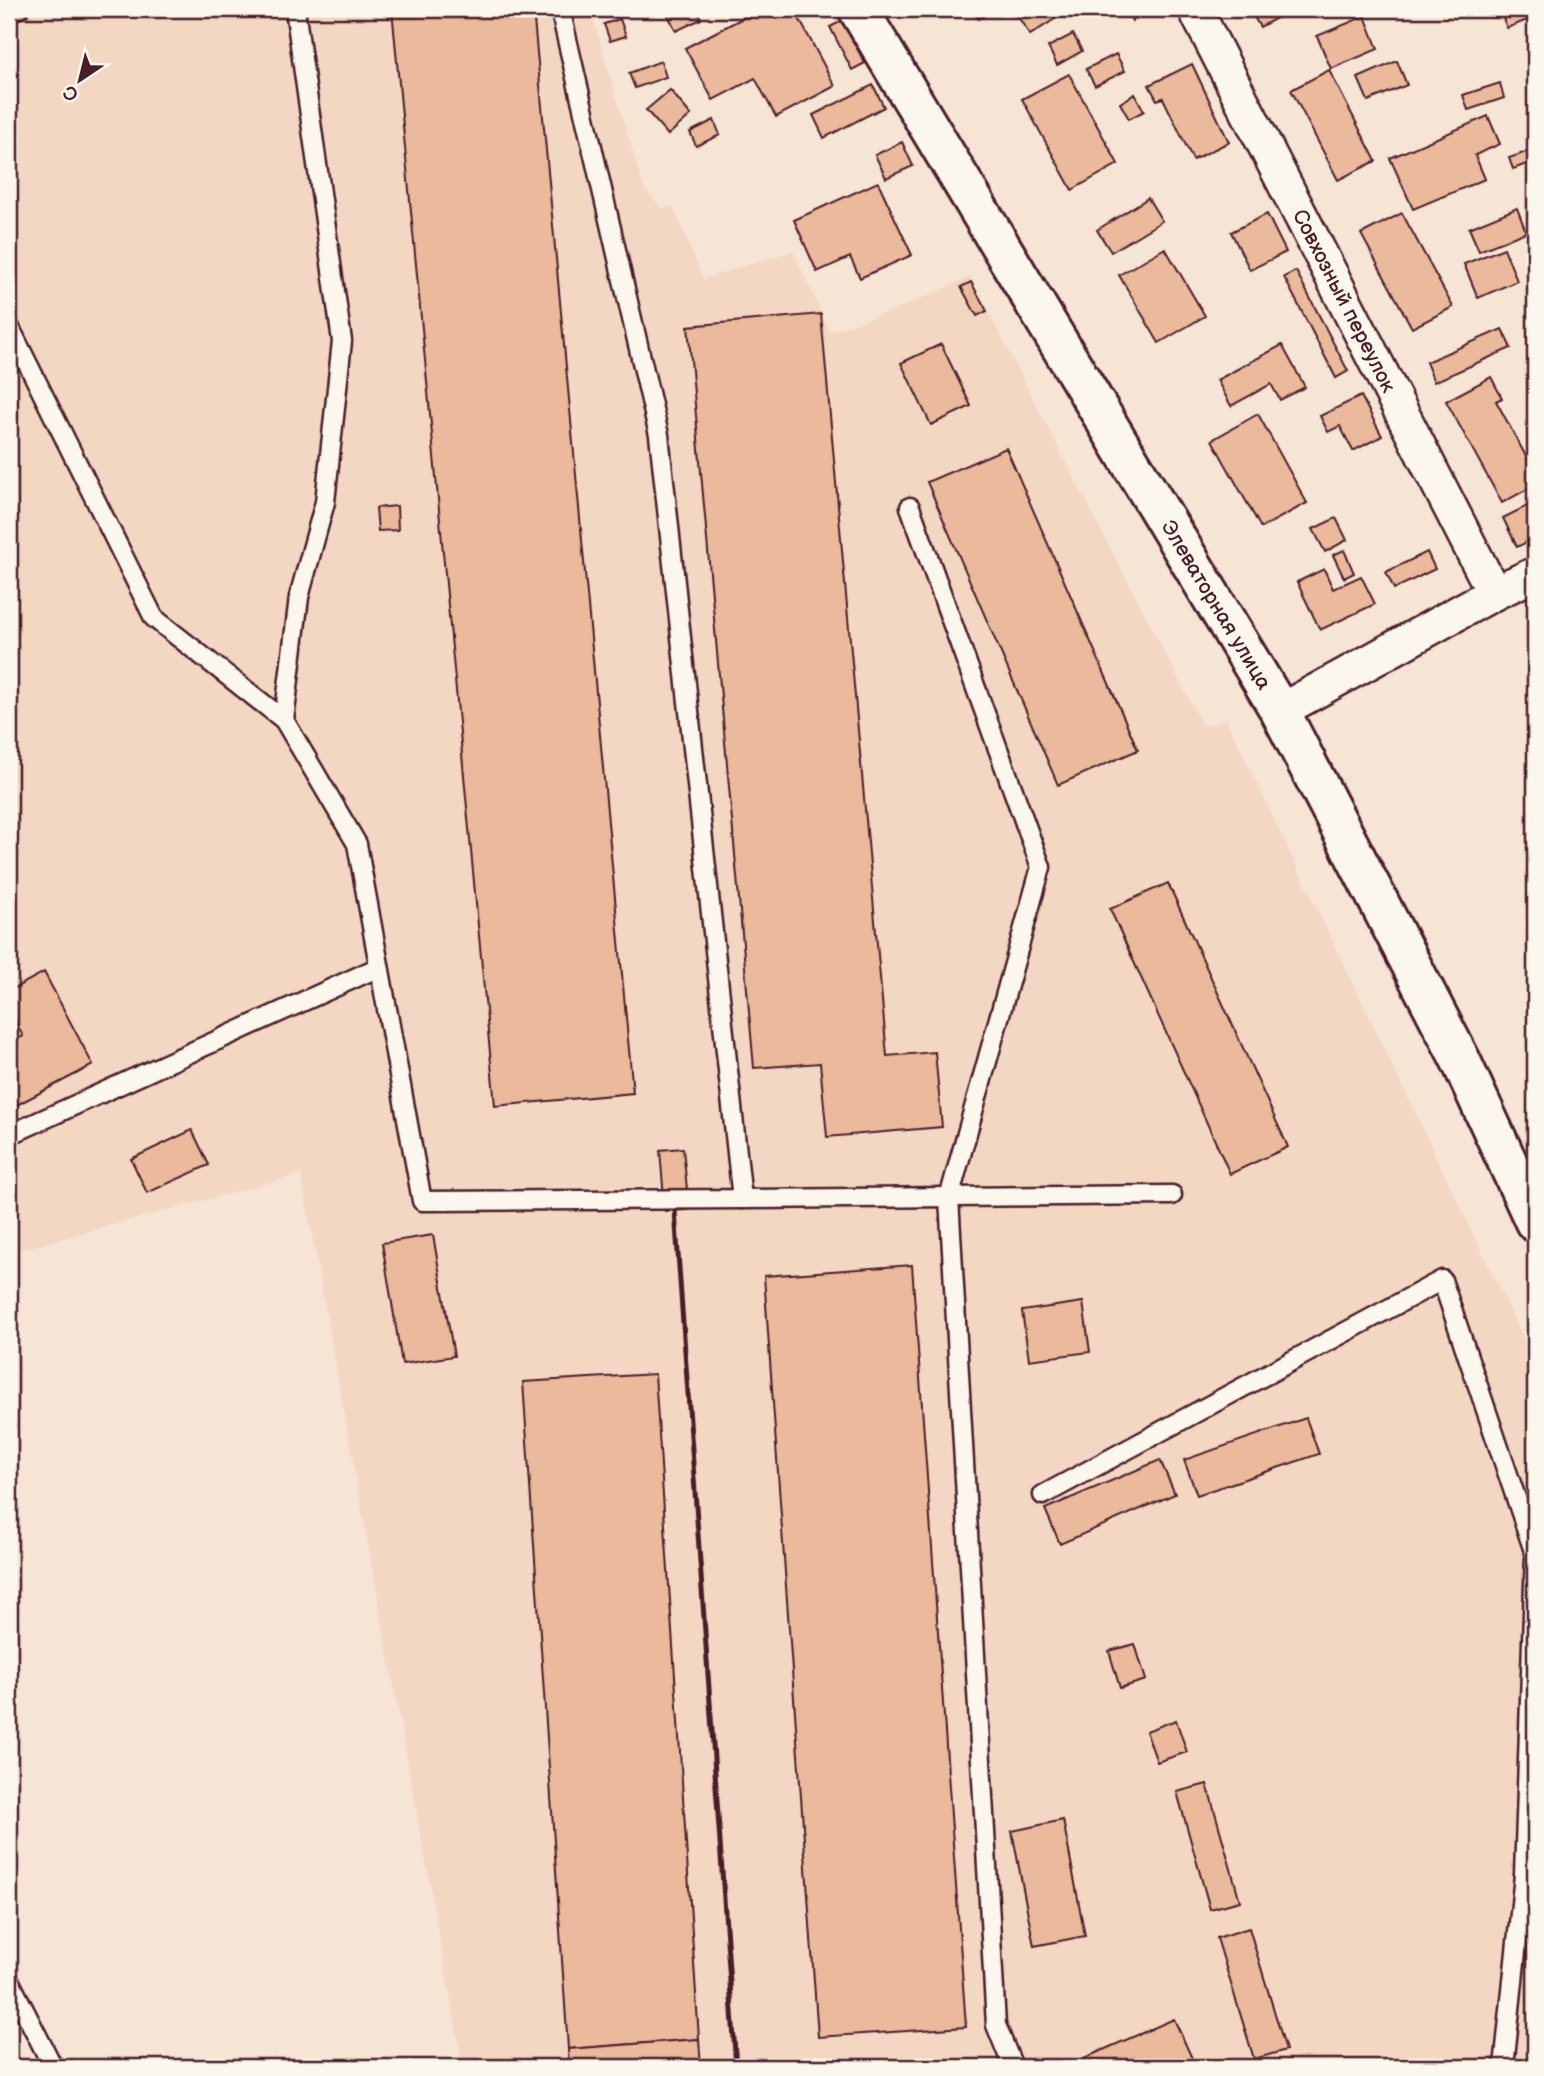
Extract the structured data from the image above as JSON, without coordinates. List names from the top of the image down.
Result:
{
  "streets": {
    "street": ["Совхозный переулок", "Элеваторная улица"]
  },
  "north": "bottom left"
}
